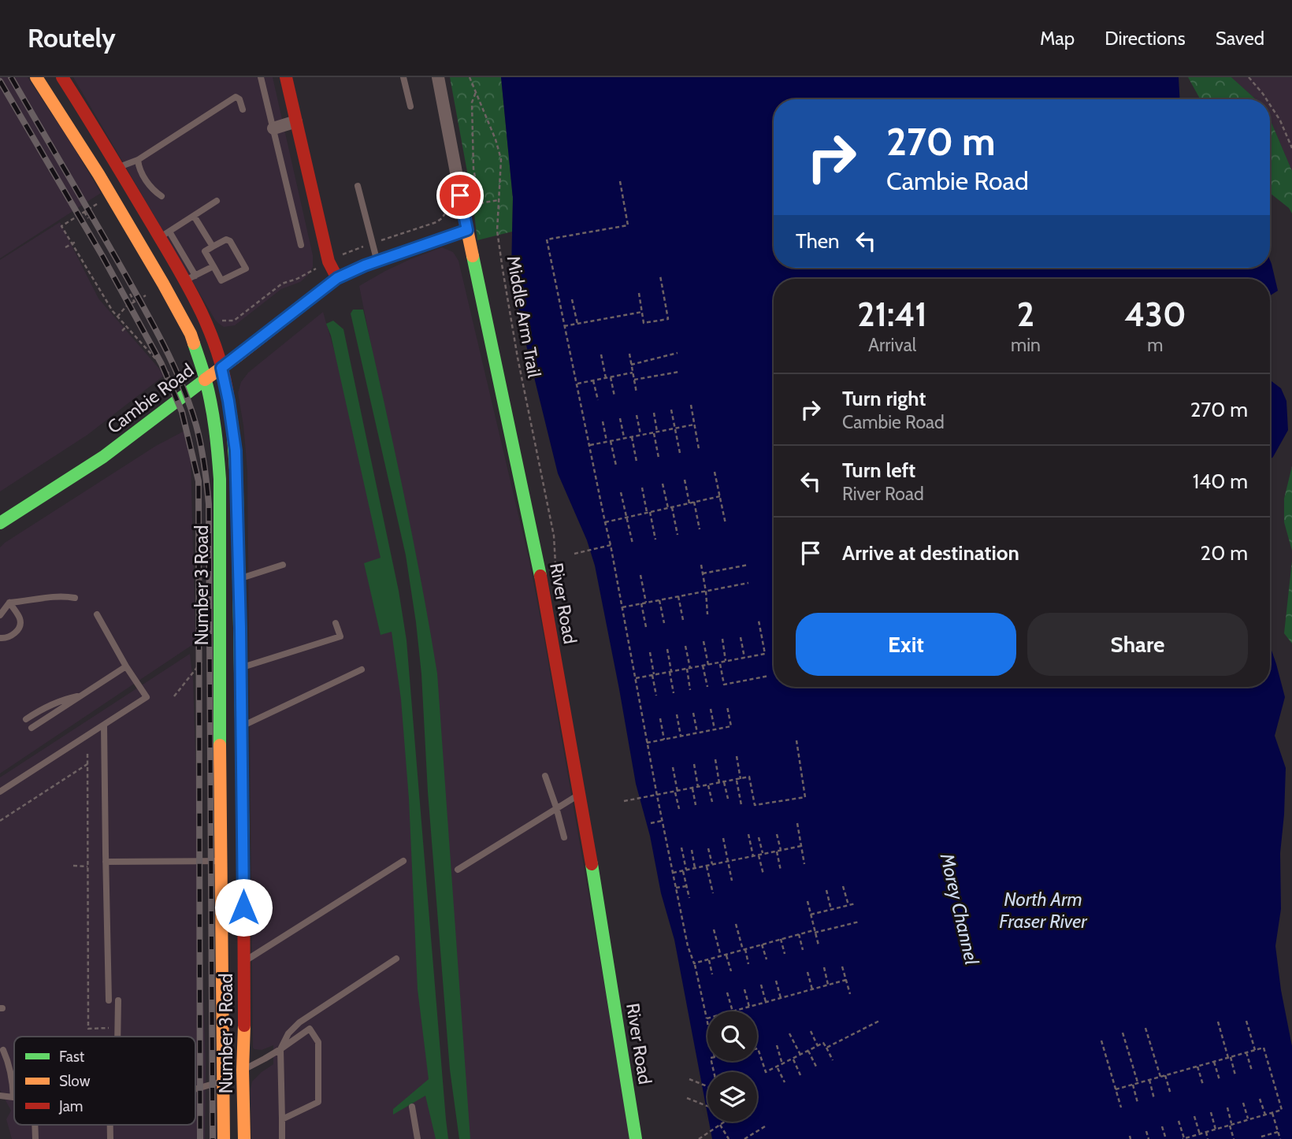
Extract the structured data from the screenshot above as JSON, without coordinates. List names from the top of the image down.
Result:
{
  "streets": {
    "main road": ["Cambie Road", "Number 3 Road", "River Road"],
    "path": ["Middle Arm Trail"]
  },
  "crossings": [
    ["Cambie Road", "Number 3 Road"],
    ["Cambie Road", "River Road"]
  ],
  "water": ["North Arm Fraser River", "Morey Channel"],
  "legend": ["Fast", "Slow", "Jam"],
  "page": {
    "header": "Routely",
    "nav": ["Map", "Directions", "Saved"],
    "turn": ["270 m", "Cambie Road"],
    "then": "Then",
    "eta": [
      "21:41",
      "Arrival",
      "2",
      "min",
      "430",
      "m"
    ],
    "list": [
      {
        "name": "Turn right",
        "note": "Cambie Road",
        "value": "270 m"
      },
      {
        "name": "Turn left",
        "note": "River Road",
        "value": "140 m"
      },
      {
        "name": "Arrive at destination",
        "value": "20 m"
      }
    ],
    "buttons": ["Exit", "Share"]
  }
}
